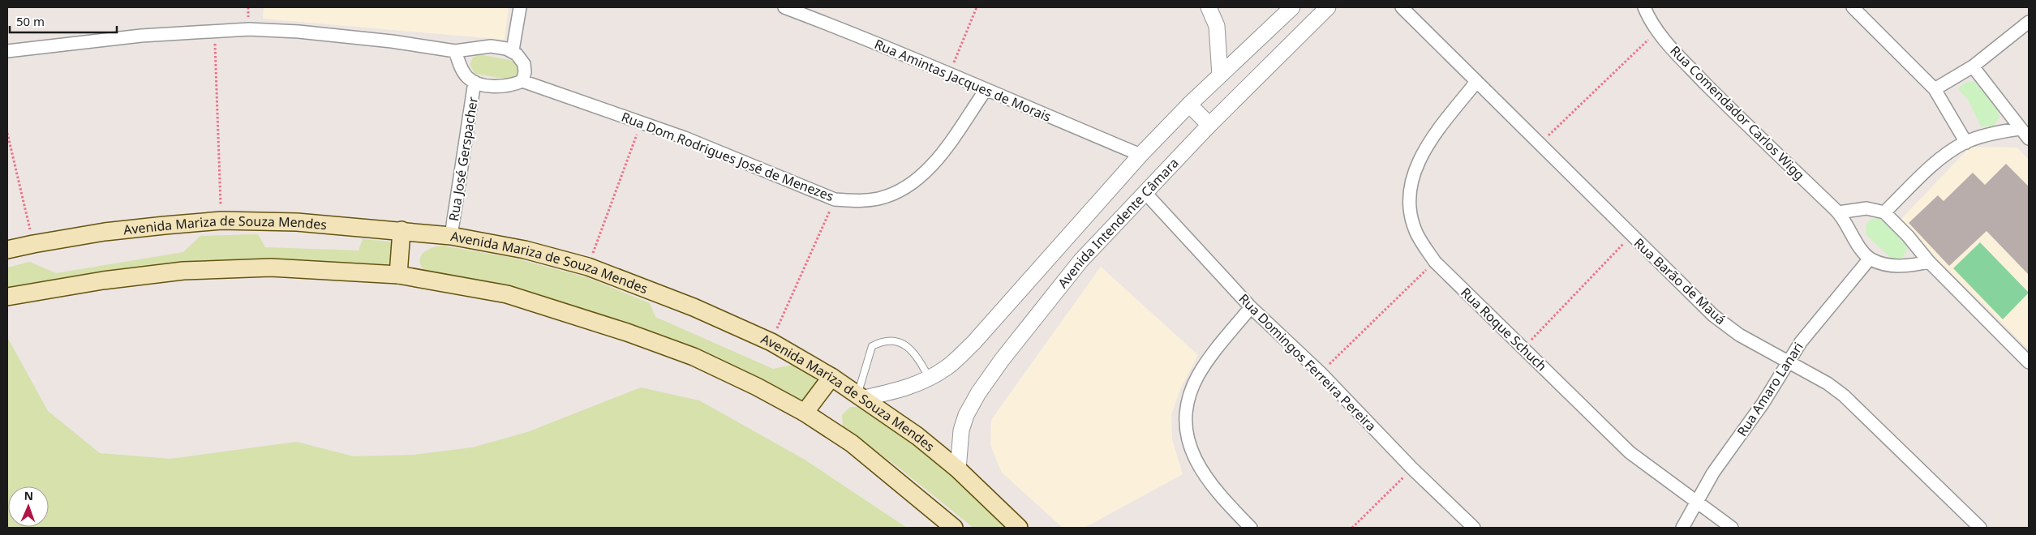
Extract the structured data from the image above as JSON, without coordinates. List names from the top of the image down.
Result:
{
  "streets": {
    "main road": ["Avenida Mariza de Souza Mendes"],
    "street": [
      "Rua Amintas Jacques de Morais",
      "Rua Comendador Carlos Wigg",
      "Rua Dom Rodrigues José de Menezes",
      "Rua José Gerspacher",
      "Avenida Intendente Câmara",
      "Rua Barão de Mauá",
      "Rua Roque Schuch",
      "Rua Domingos Ferreira Pereira",
      "Rua Amaro Lanari"
    ]
  },
  "crossings": [
    ["Rua Amintas Jacques de Morais", "Rua Dom Rodrigues José de Menezes"],
    ["Rua Comendador Carlos Wigg", "Rua Amaro Lanari"],
    ["Rua José Gerspacher", "Avenida Mariza de Souza Mendes"],
    ["Avenida Intendente Câmara", "Avenida Mariza de Souza Mendes"],
    ["Avenida Intendente Câmara", "Rua Domingos Ferreira Pereira"],
    ["Rua Barão de Mauá", "Rua Roque Schuch"],
    ["Rua Barão de Mauá", "Rua Amaro Lanari"],
    ["Rua Roque Schuch", "Rua Amaro Lanari"]
  ],
  "scale_bar": "50 m",
  "north": "top"
}
